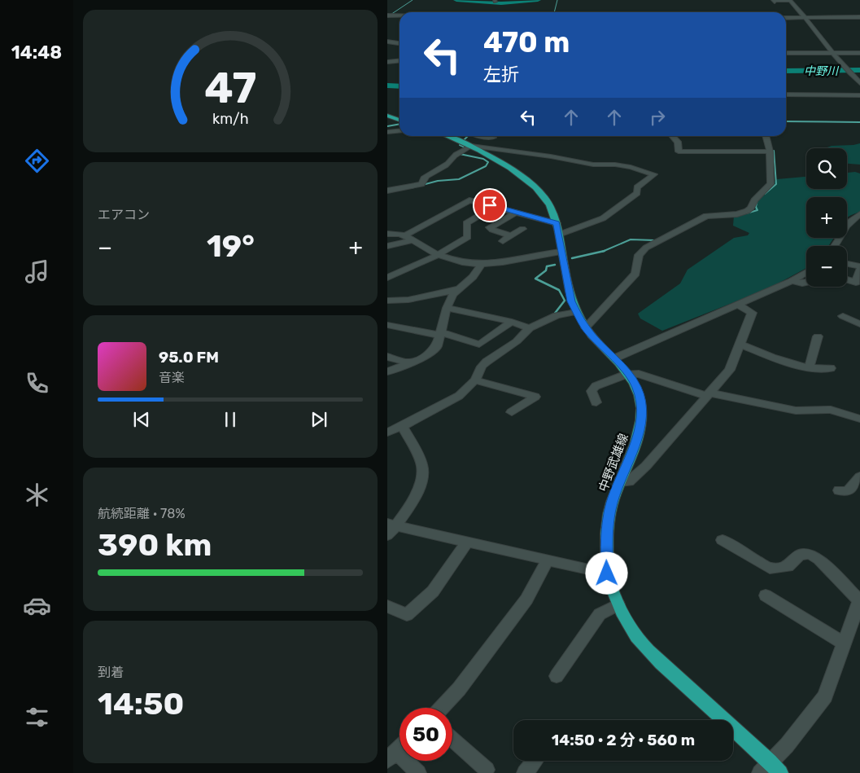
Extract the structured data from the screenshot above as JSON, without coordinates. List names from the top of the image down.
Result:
{
  "streets": {
    "main road": ["中野武雄線"]
  },
  "water": ["中野川"],
  "page": {
    "tabs": "14:48",
    "turn": ["470 m", "左折"],
    "map_buttons": ["+", "−"],
    "tile": [
      "エアコン",
      ["航続距離 · 78%", "390 km"],
      ["到着", "14:50"]
    ],
    "heat": ["−", "19°", "+"],
    "song": ["95.0 FM", "音楽"],
    "limit": "50",
    "trip": "14:50 · 2 分 · 560 m",
    "gauge": ["47", "km/h"]
  }
}
